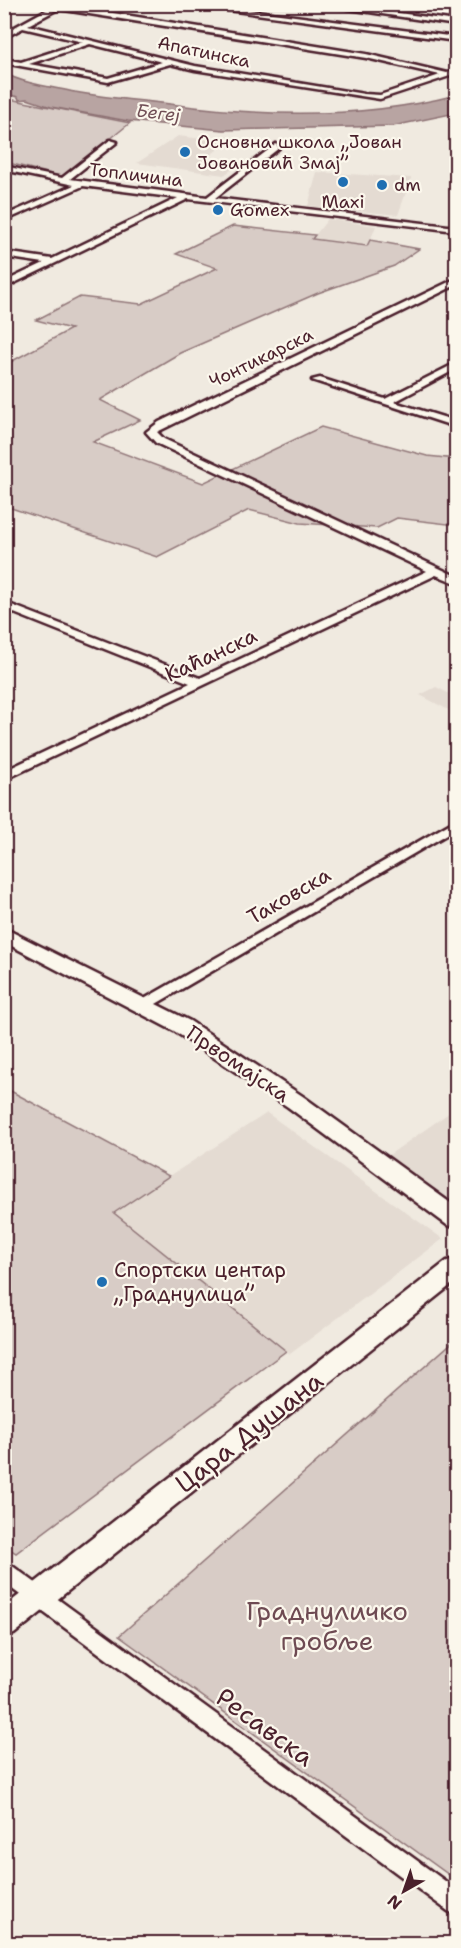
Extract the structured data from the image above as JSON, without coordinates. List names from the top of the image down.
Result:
{
  "streets": {
    "street": [
      "Апатинска",
      "Топличина",
      "Чонтикарска",
      "Каћанска",
      "Таковска",
      "Првомајска",
      "Цара Душана",
      "Ресавска"
    ]
  },
  "crossings": [
    ["Чонтикарска", "Каћанска"],
    ["Таковска", "Првомајска"],
    ["Цара Душана", "Ресавска"]
  ],
  "water": ["Бегеј"],
  "parks": ["Граднуличко гробље"],
  "places": [
    "Основна школа „Јован Јовановић Змај”",
    "Maxi",
    "dm",
    "Gomex",
    "Спортски центар „Граднулица”"
  ],
  "north": "bottom left"
}
